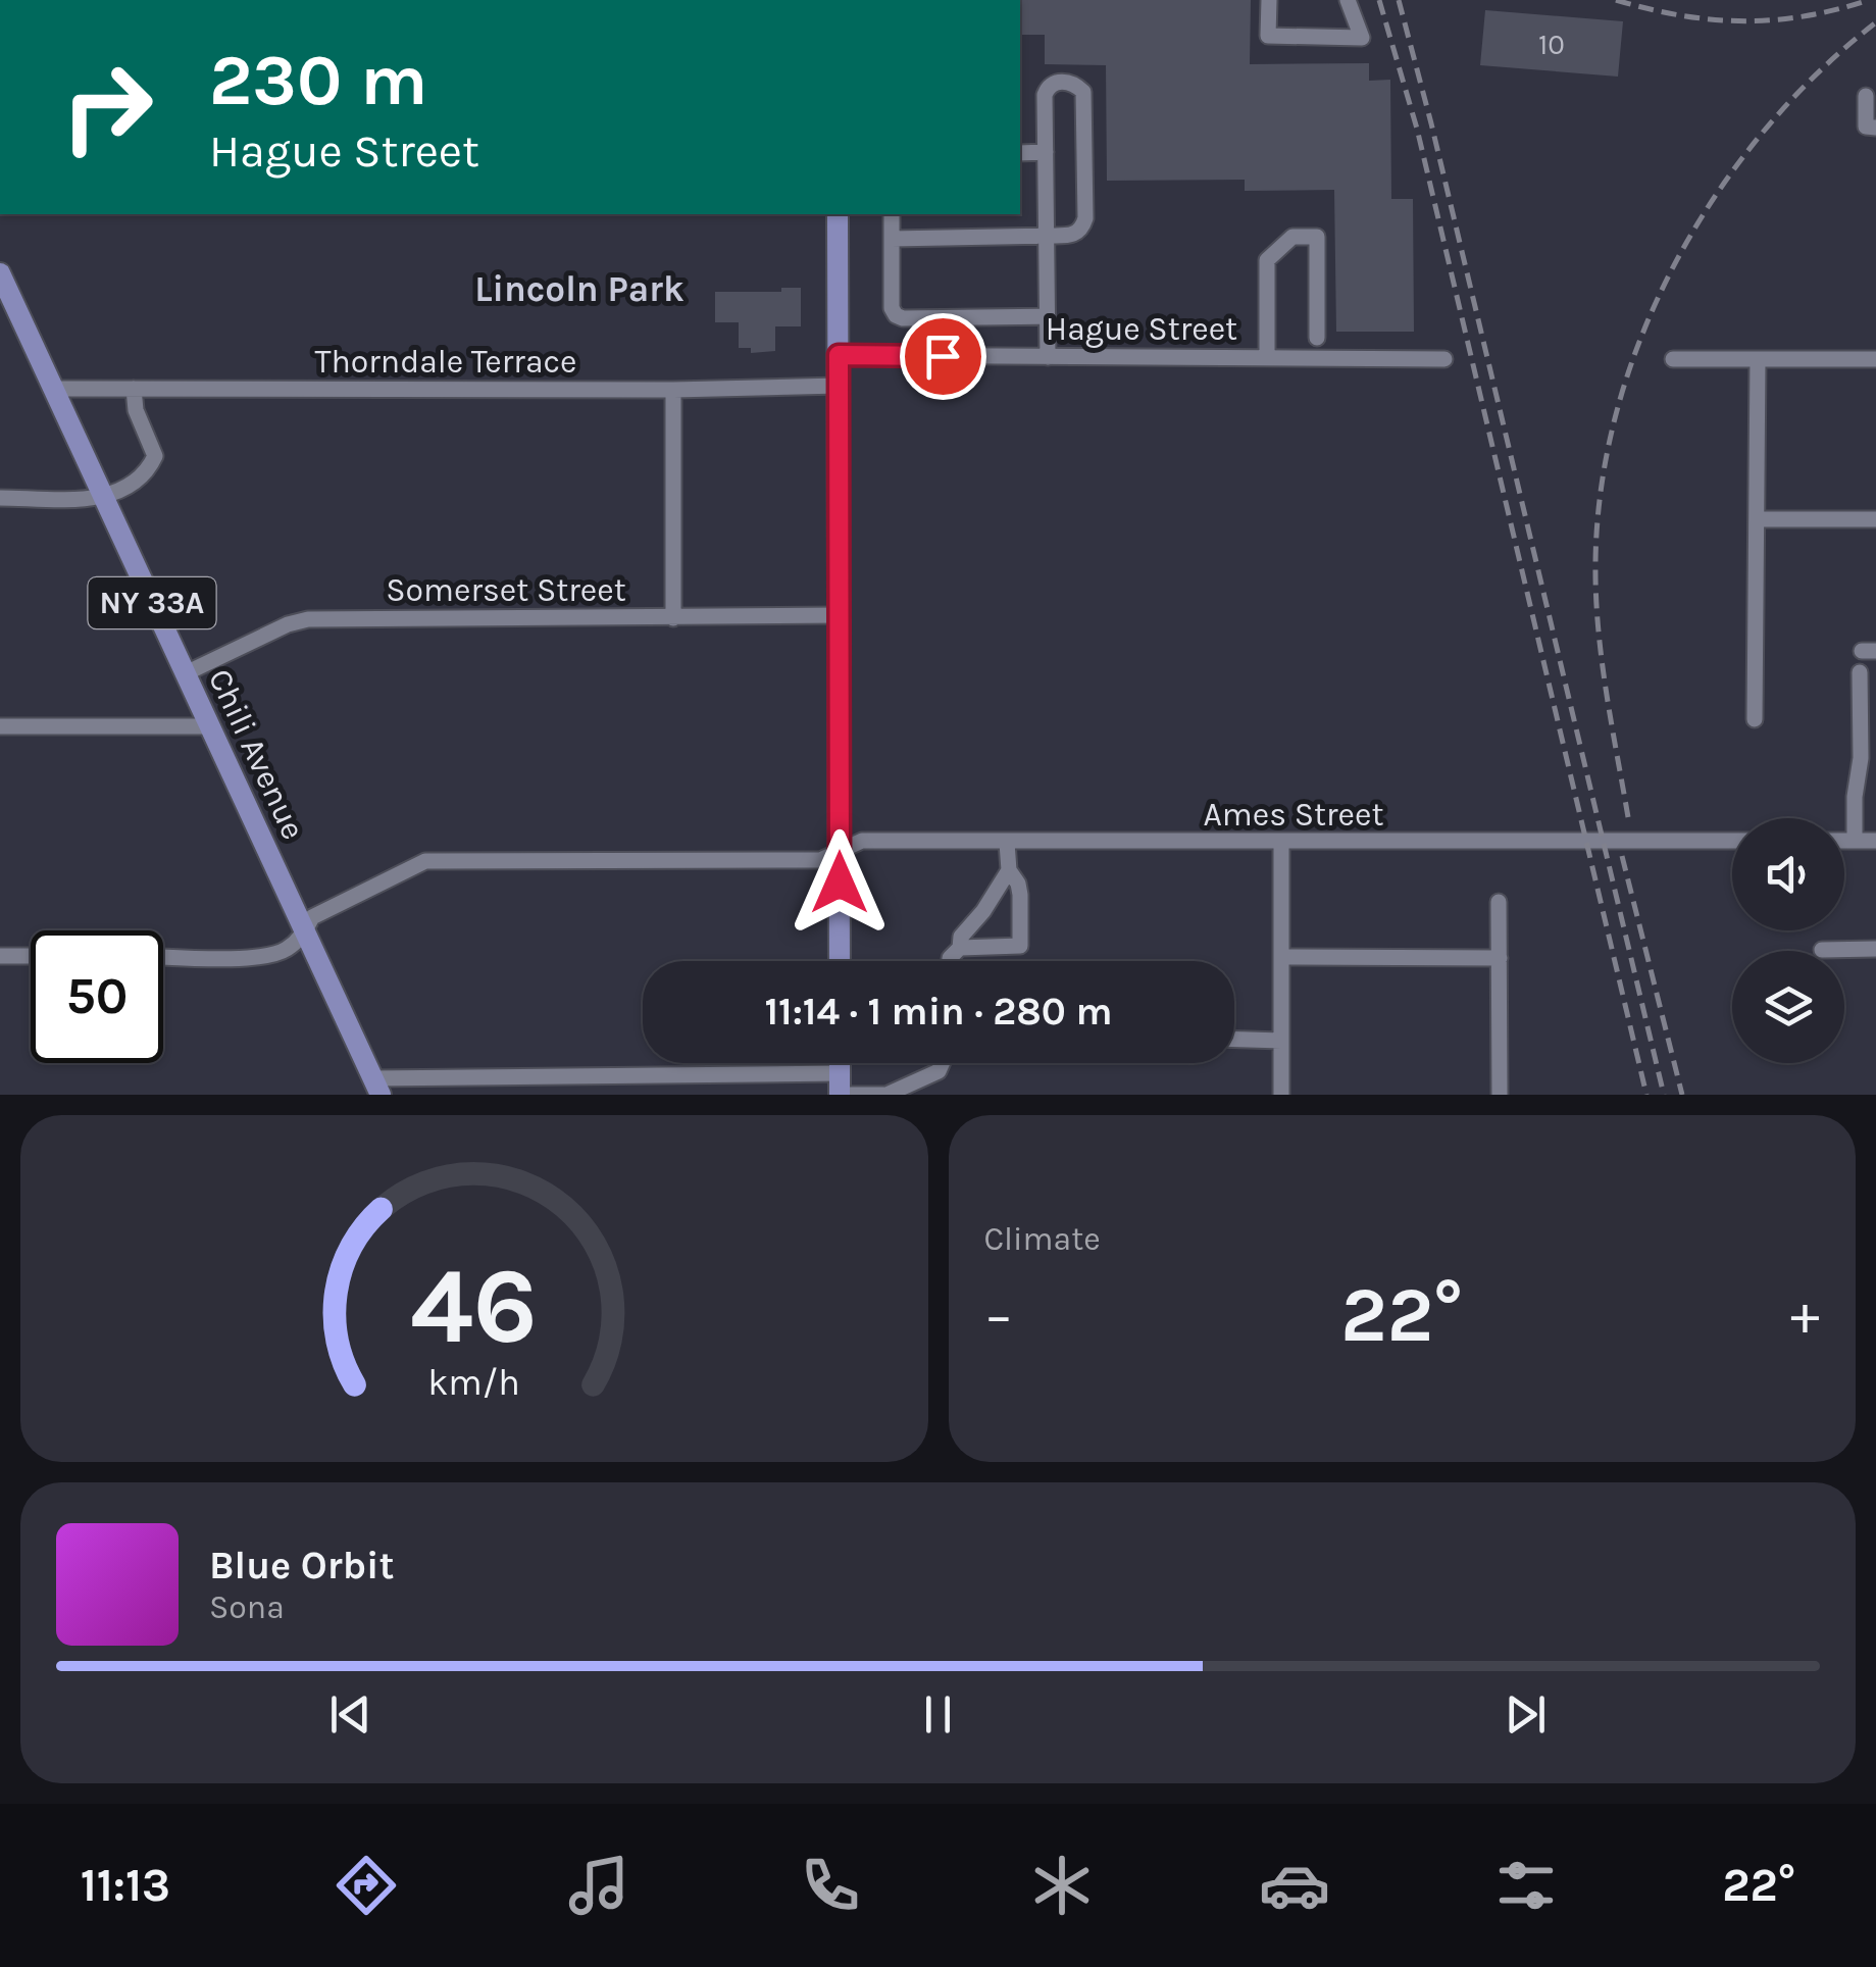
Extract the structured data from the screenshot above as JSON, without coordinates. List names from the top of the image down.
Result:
{
  "streets": {
    "main road": ["NY 33A", "Chili Avenue"],
    "street": [
      "Hague Street",
      "Thorndale Terrace",
      "Somerset Street",
      "Ames Street"
    ]
  },
  "crossings": [
    ["Thorndale Terrace", "Chili Avenue"],
    ["Somerset Street", "Chili Avenue"],
    ["Chili Avenue", "Ames Street"]
  ],
  "districts": ["Lincoln Park"],
  "house_numbers": ["10"],
  "page": {
    "turn": ["230 m", "Hague Street"],
    "limit": "50",
    "trip": "11:14 · 1 min · 280 m",
    "tile": "Climate",
    "heat": ["−", "22°", "+"],
    "song": ["Blue Orbit", "Sona"],
    "tabs": ["11:13", "22°"],
    "gauge": ["46", "km/h"]
  }
}
